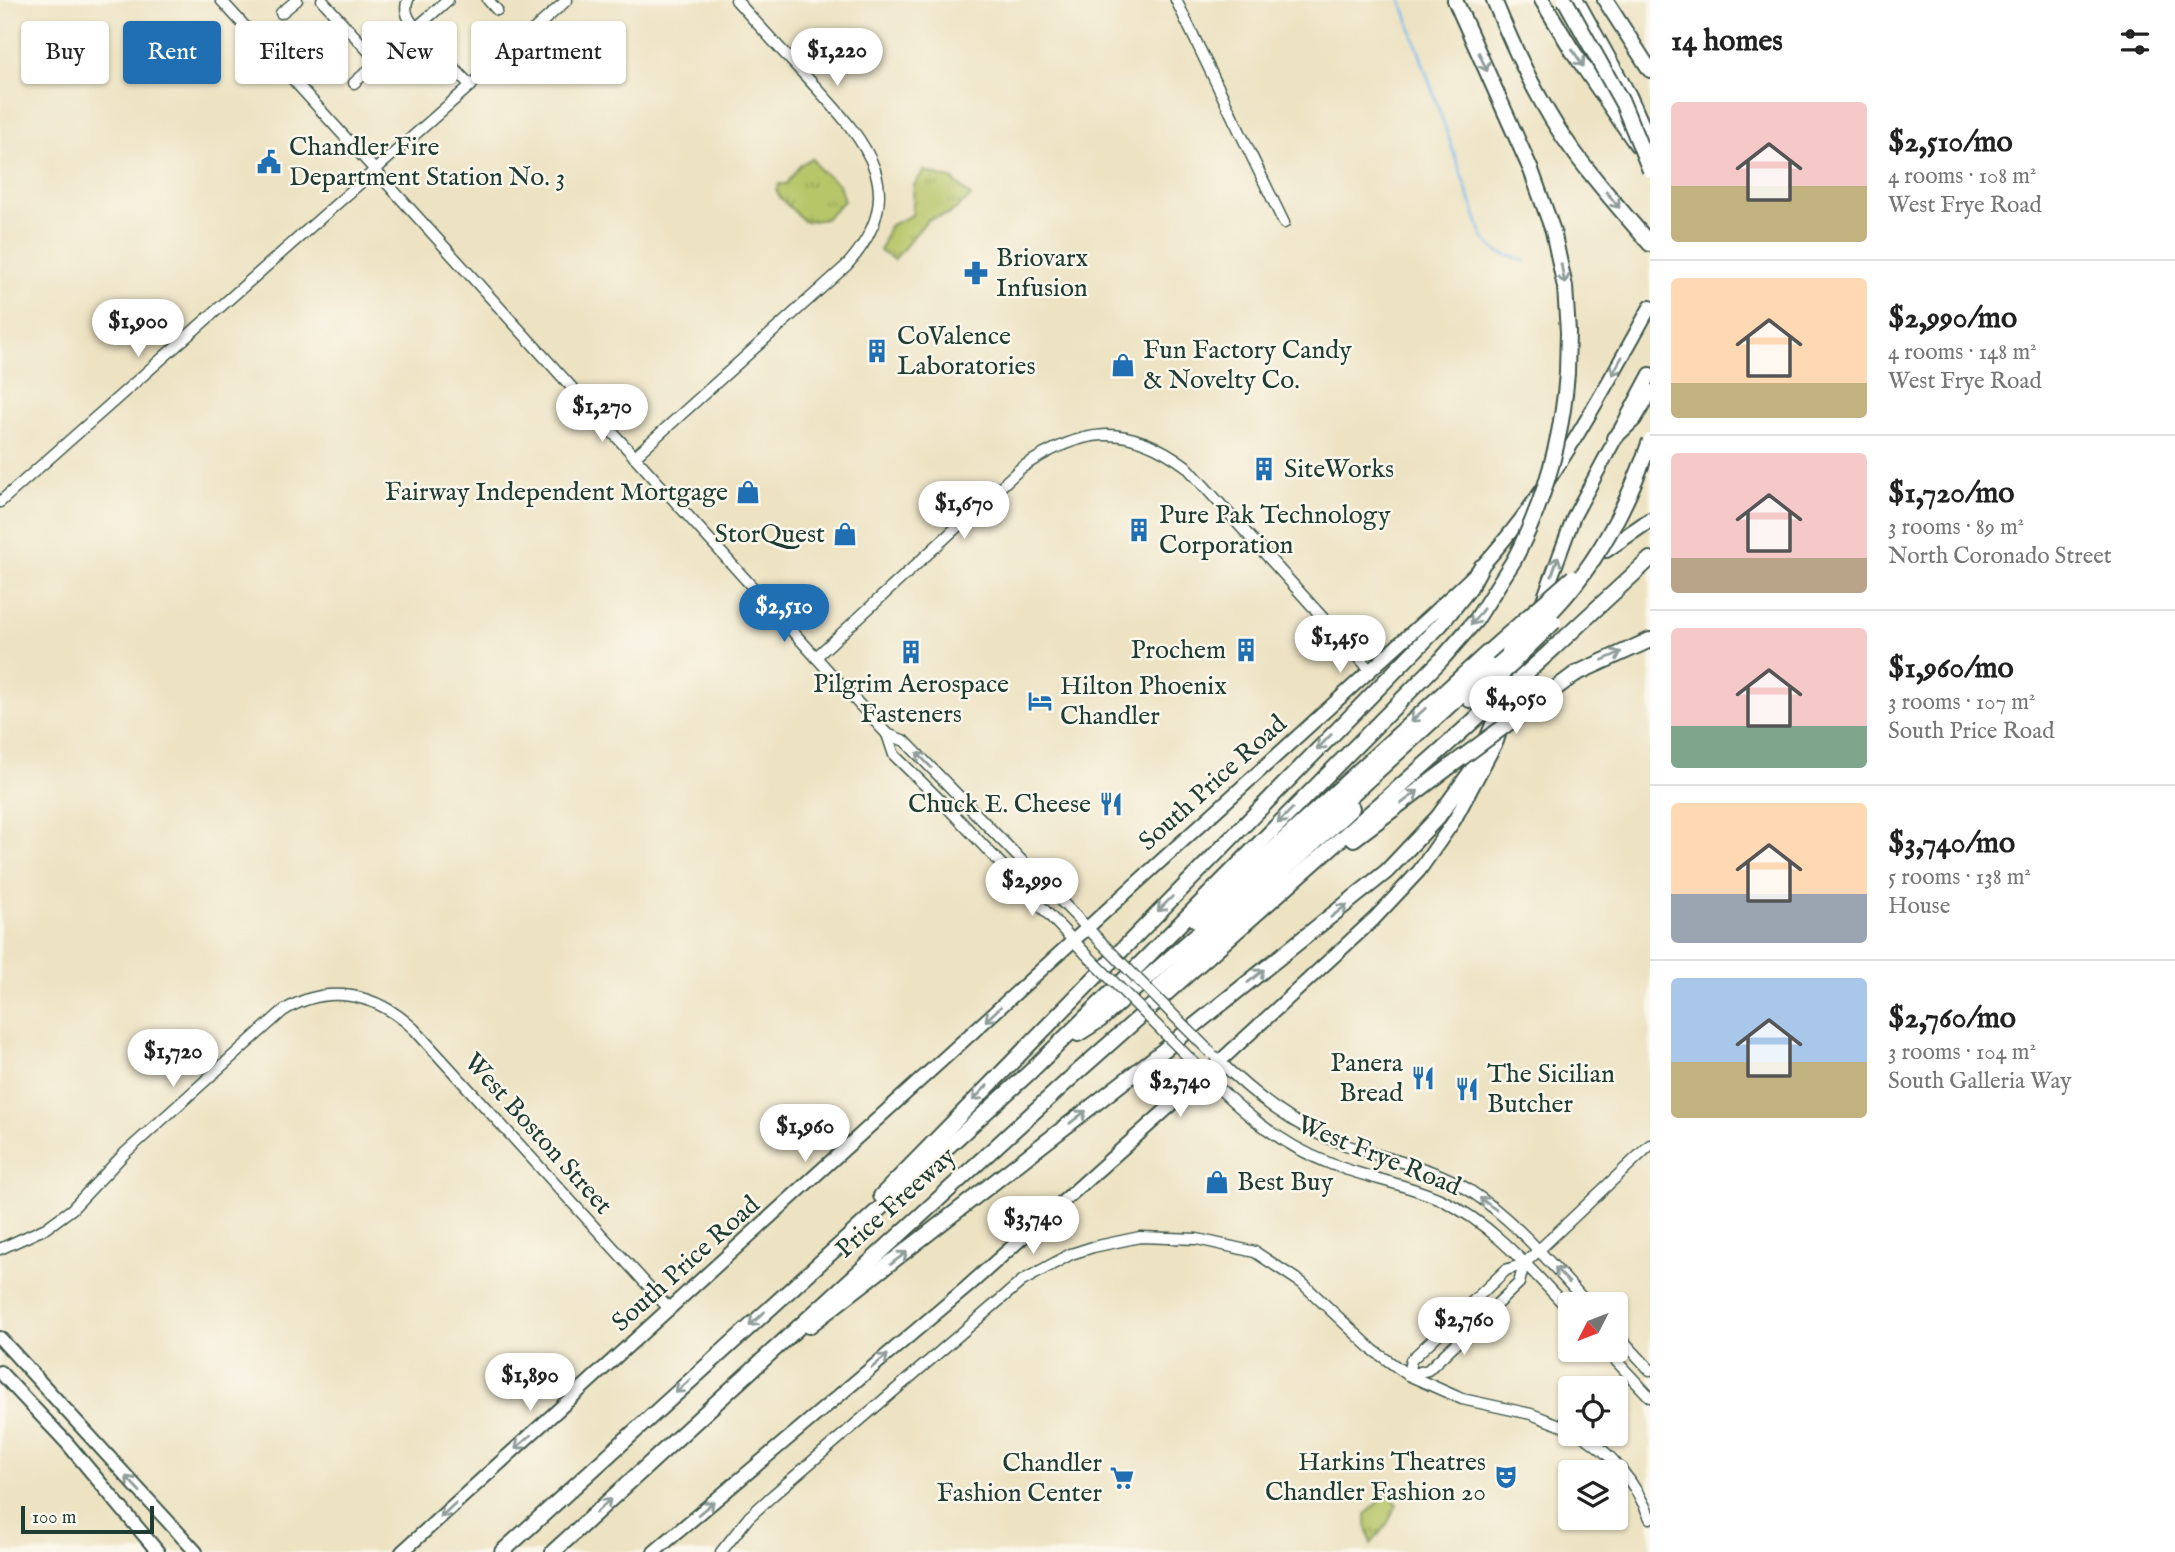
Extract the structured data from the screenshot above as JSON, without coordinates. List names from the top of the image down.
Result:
{
  "streets": {
    "highway": ["Price Freeway"],
    "main road": ["South Price Road"],
    "street": ["West Boston Street", "West Frye Road"]
  },
  "crossings": [
    ["South Price Road", "West Boston Street"],
    ["South Price Road", "West Frye Road"]
  ],
  "one_way": ["South Price Road"],
  "places": {
    "public building": ["Chandler Fire Department Station No. 3"],
    "pharmacy": ["Briovarx Infusion"],
    "building": [
      "CoValence Laboratories",
      "SiteWorks",
      "Pure Pak Technology Corporation",
      "Prochem",
      "Pilgrim Aerospace Fasteners"
    ],
    "shop": [
      "Fun Factory Candy & Novelty Co.",
      "Fairway Independent Mortgage",
      "StorQuest",
      "Best Buy"
    ],
    "hotel": ["Hilton Phoenix Chandler"],
    "restaurant": ["Chuck E. Cheese", "Panera Bread", "The Sicilian Butcher"],
    "theatre": ["Harkins Theatres Chandler Fashion 20"],
    "supermarket": ["Chandler Fashion Center"]
  },
  "scale_bar": "100 m",
  "north": "bottom left",
  "page": {
    "heading": "14 homes",
    "chip": [
      "Buy",
      "Rent",
      "Filters",
      "New",
      "Apartment"
    ],
    "price": [
      "$1,220",
      "$1,900",
      "$1,270",
      "$1,670",
      "$2,510",
      "$1,450",
      "$4,050",
      "$2,990",
      "$1,720",
      "$2,740",
      "$1,960",
      "$3,740",
      "$2,760",
      "$1,890"
    ],
    "list": [
      {
        "name": "$2,510/mo",
        "note": "4 rooms · 108 m² · West Frye Road"
      },
      {
        "name": "$2,990/mo",
        "note": "4 rooms · 148 m² · West Frye Road"
      },
      {
        "name": "$1,720/mo",
        "note": "3 rooms · 89 m² · North Coronado Street"
      },
      {
        "name": "$1,960/mo",
        "note": "3 rooms · 107 m² · South Price Road"
      },
      {
        "name": "$3,740/mo",
        "note": "5 rooms · 138 m² · House"
      },
      {
        "name": "$2,760/mo",
        "note": "3 rooms · 104 m² · South Galleria Way"
      }
    ],
    "scale": "100 m"
  }
}
